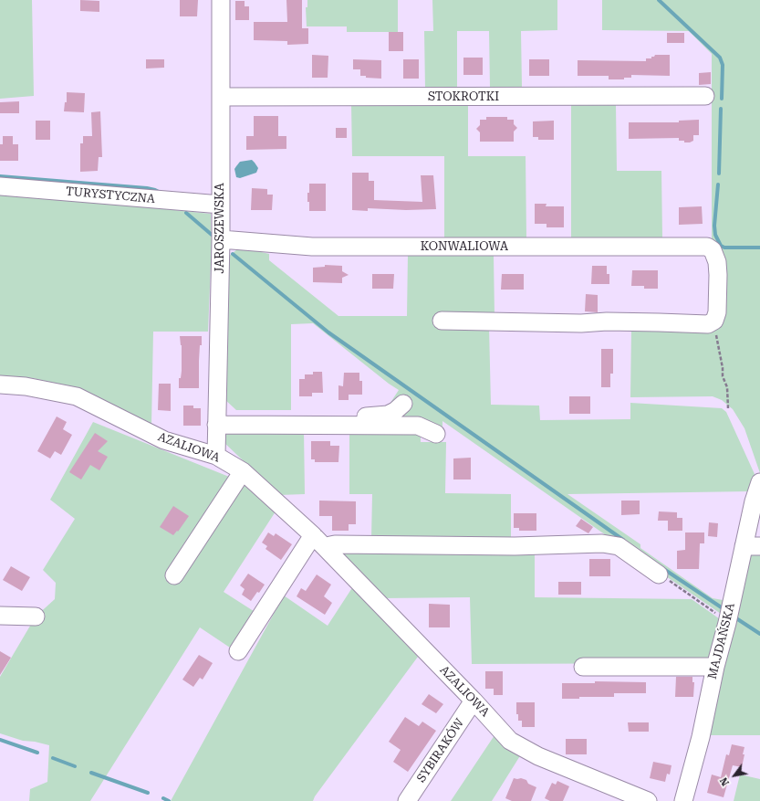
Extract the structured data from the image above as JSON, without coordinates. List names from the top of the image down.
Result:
{
  "streets": {
    "street": [
      "STOKROTKI",
      "TURYSTYCZNA",
      "JAROSZEWSKA",
      "KONWALIOWA",
      "AZALIOWA",
      "MAJDAŃSKA",
      "SYBIRAKÓW"
    ]
  },
  "crossings": [
    ["STOKROTKI", "JAROSZEWSKA"],
    ["TURYSTYCZNA", "JAROSZEWSKA"],
    ["JAROSZEWSKA", "KONWALIOWA"],
    ["JAROSZEWSKA", "AZALIOWA"],
    ["AZALIOWA", "SYBIRAKÓW"]
  ],
  "north": "bottom left"
}
